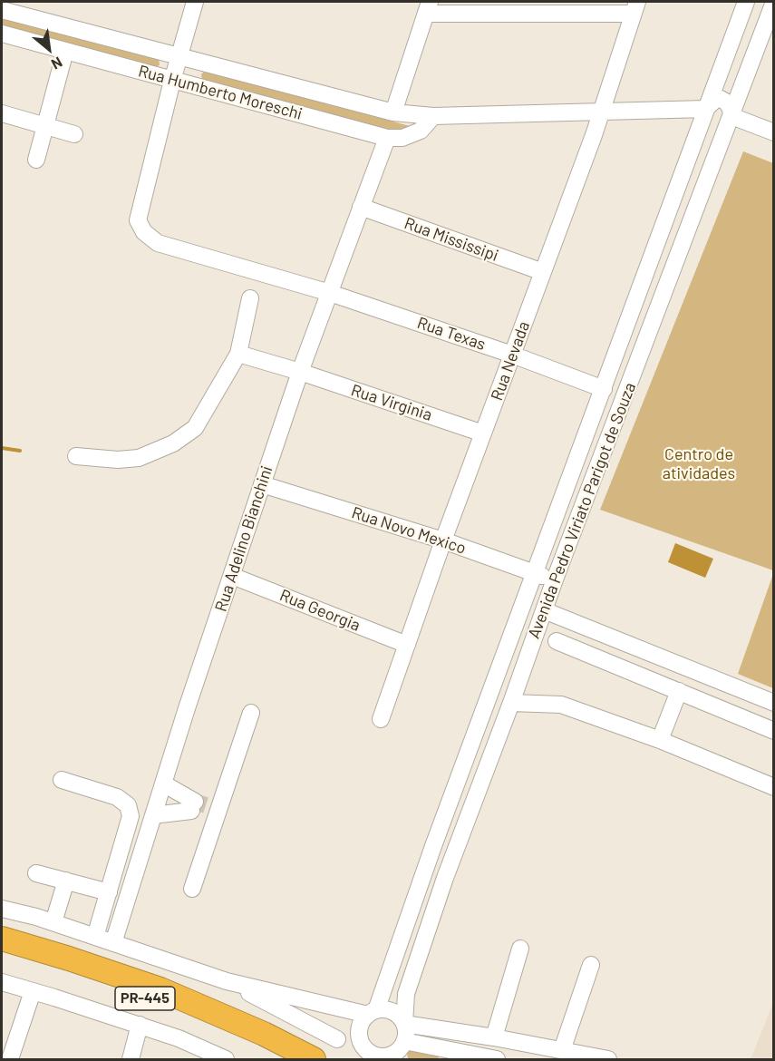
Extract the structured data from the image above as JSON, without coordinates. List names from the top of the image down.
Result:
{
  "streets": {
    "highway": ["PR-445"],
    "street": [
      "Rua Humberto Moreschi",
      "Rua Mississipi",
      "Rua Texas",
      "Rua Nevada",
      "Rua Virginia",
      "Avenida Pedro Viriato Parigot de Souza",
      "Rua Novo Mexico",
      "Rua Adelino Bianchini",
      "Rua Georgia"
    ]
  },
  "crossings": [
    ["Rua Humberto Moreschi", "Rua Texas"],
    ["Rua Humberto Moreschi", "Rua Nevada"],
    ["Rua Humberto Moreschi", "Avenida Pedro Viriato Parigot de Souza"],
    ["Rua Humberto Moreschi", "Rua Adelino Bianchini"],
    ["Rua Mississipi", "Rua Nevada"],
    ["Rua Mississipi", "Rua Adelino Bianchini"],
    ["Rua Texas", "Rua Nevada"],
    ["Rua Texas", "Avenida Pedro Viriato Parigot de Souza"],
    ["Rua Texas", "Rua Adelino Bianchini"],
    ["Rua Nevada", "Rua Virginia"],
    ["Rua Nevada", "Rua Novo Mexico"],
    ["Rua Nevada", "Rua Georgia"],
    ["Rua Virginia", "Rua Adelino Bianchini"],
    ["Avenida Pedro Viriato Parigot de Souza", "Rua Novo Mexico"],
    ["Rua Novo Mexico", "Rua Adelino Bianchini"],
    ["Rua Adelino Bianchini", "Rua Georgia"]
  ],
  "parks": ["Centro de atividades"],
  "north": "bottom right"
}
